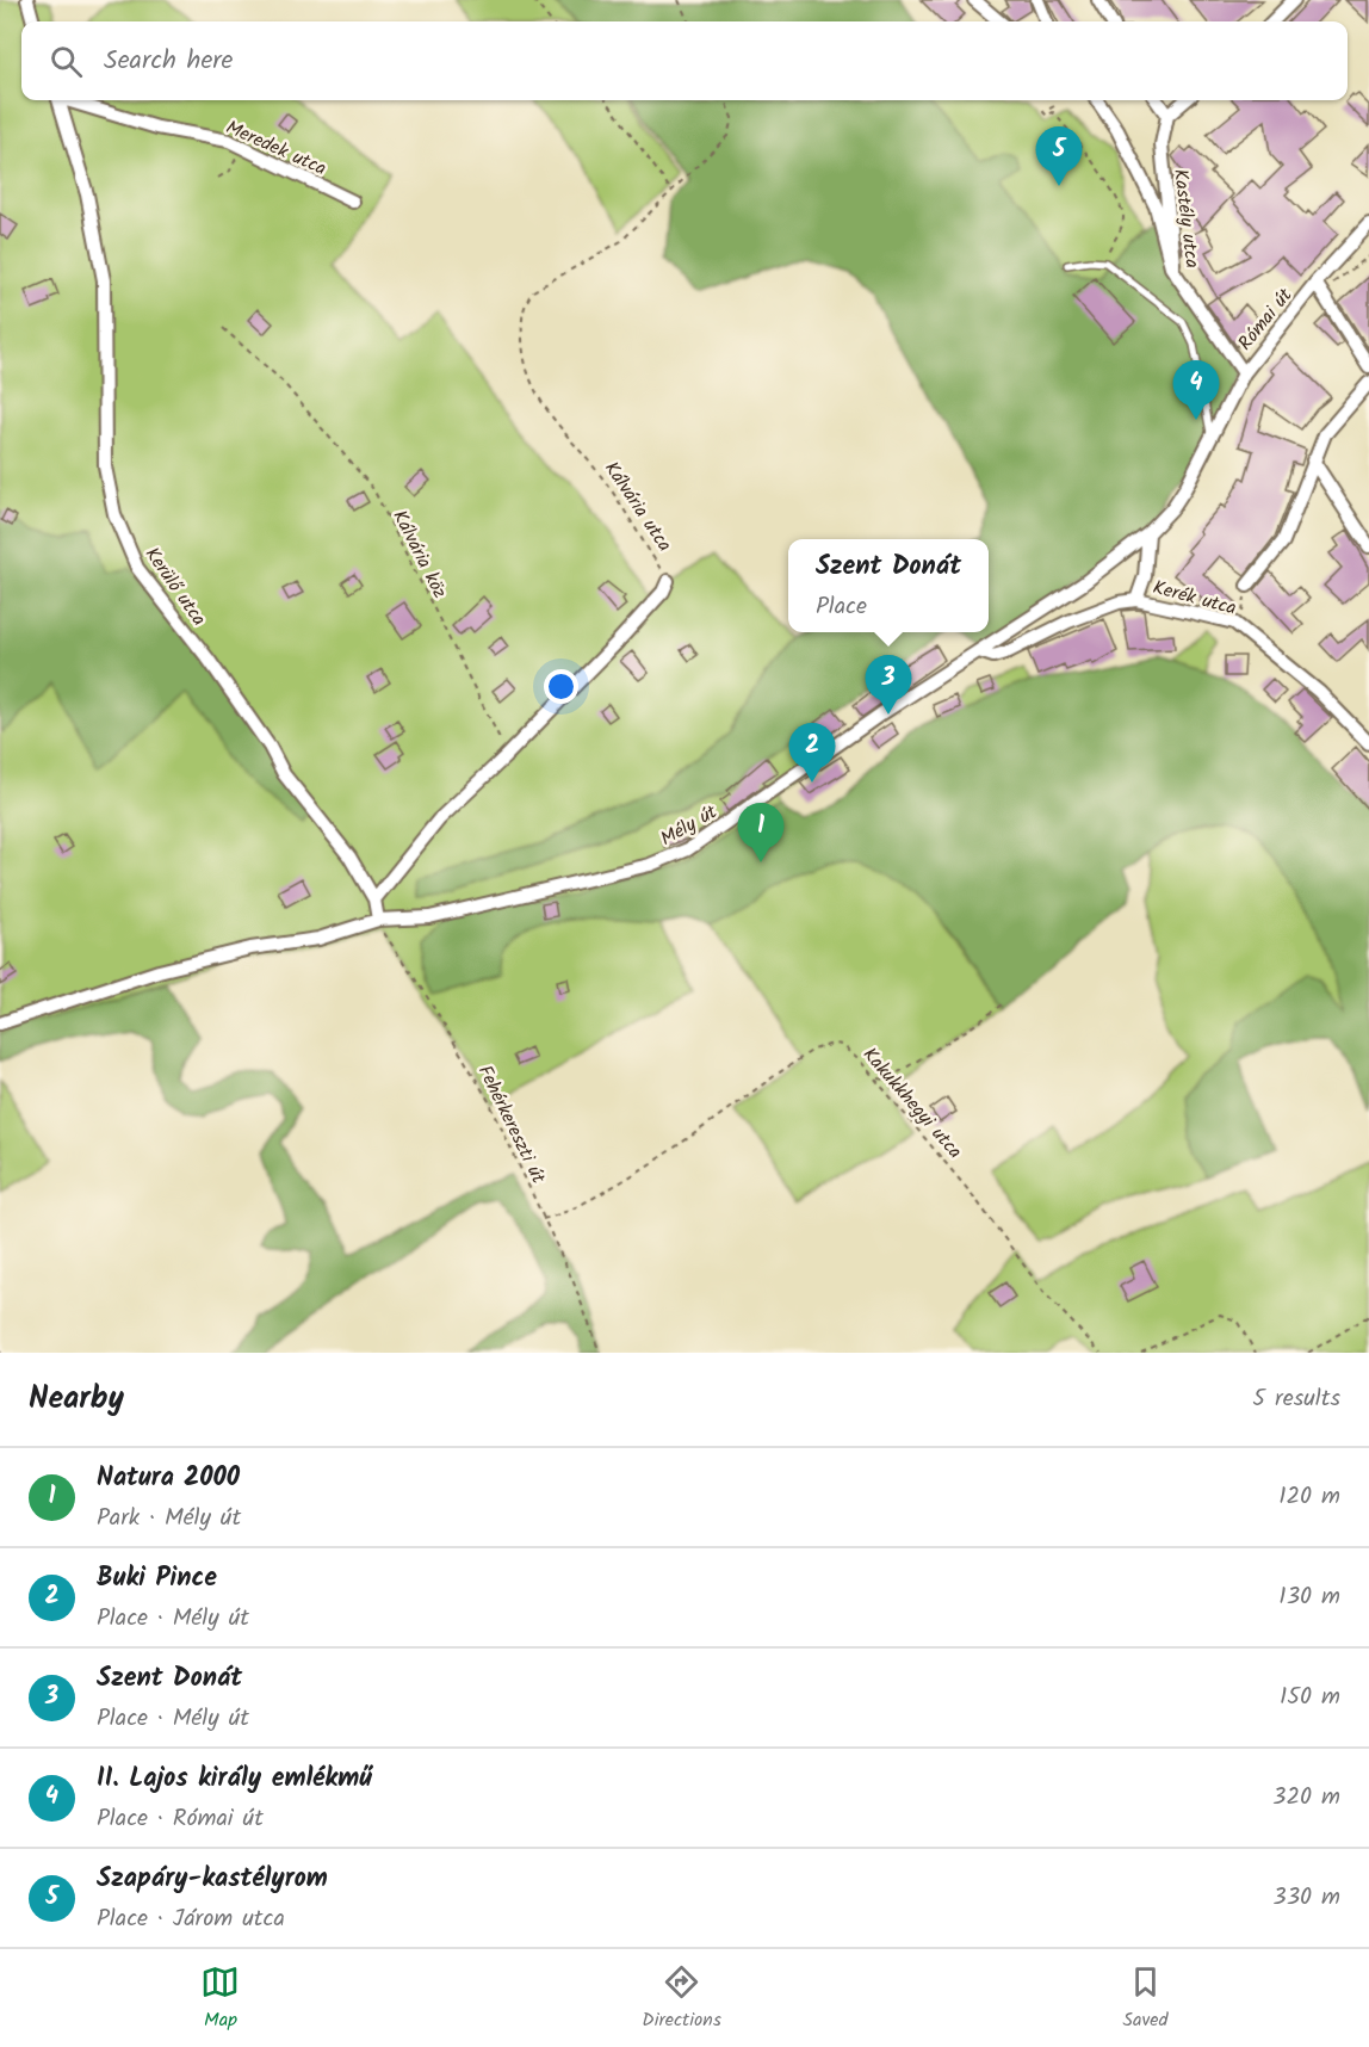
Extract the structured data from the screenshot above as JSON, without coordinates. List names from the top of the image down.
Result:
{
  "streets": {
    "street": [
      "Meredek utca",
      "Kastély utca",
      "Római út",
      "Kálvária utca",
      "Kerülő utca",
      "Kerék utca",
      "Mély út"
    ],
    "path": ["Kálvária köz", "Kakukkhegyi utca", "Fehérkereszti út"]
  },
  "crossings": [
    ["Kastély utca", "Római út"],
    ["Római út", "Mély út"],
    ["Kálvária utca", "Kálvária köz"],
    ["Kálvária utca", "Kerülő utca"],
    ["Kerülő utca", "Mély út"],
    ["Kerülő utca", "Fehérkereszti út"],
    ["Kerék utca", "Mély út"],
    ["Mély út", "Fehérkereszti út"],
    ["Kakukkhegyi utca", "Fehérkereszti út"]
  ],
  "page": {
    "search": "Search here",
    "pins": [
      "5",
      "4",
      "3",
      "2",
      "1"
    ],
    "popup": ["Szent Donát", "Place"],
    "heading": ["Nearby", "5 results"],
    "list": [
      {
        "mark": "1",
        "name": "Natura 2000",
        "note": "Park · Mély út",
        "value": "120 m"
      },
      {
        "mark": "2",
        "name": "Buki Pince",
        "note": "Place · Mély út",
        "value": "130 m"
      },
      {
        "mark": "3",
        "name": "Szent Donát",
        "note": "Place · Mély út",
        "value": "150 m"
      },
      {
        "mark": "4",
        "name": "II. Lajos király emlékmű",
        "note": "Place · Római út",
        "value": "320 m"
      },
      {
        "mark": "5",
        "name": "Szapáry-kastélyrom",
        "note": "Place · Járom utca",
        "value": "330 m"
      }
    ],
    "nav": ["Map", "Directions", "Saved"]
  }
}
